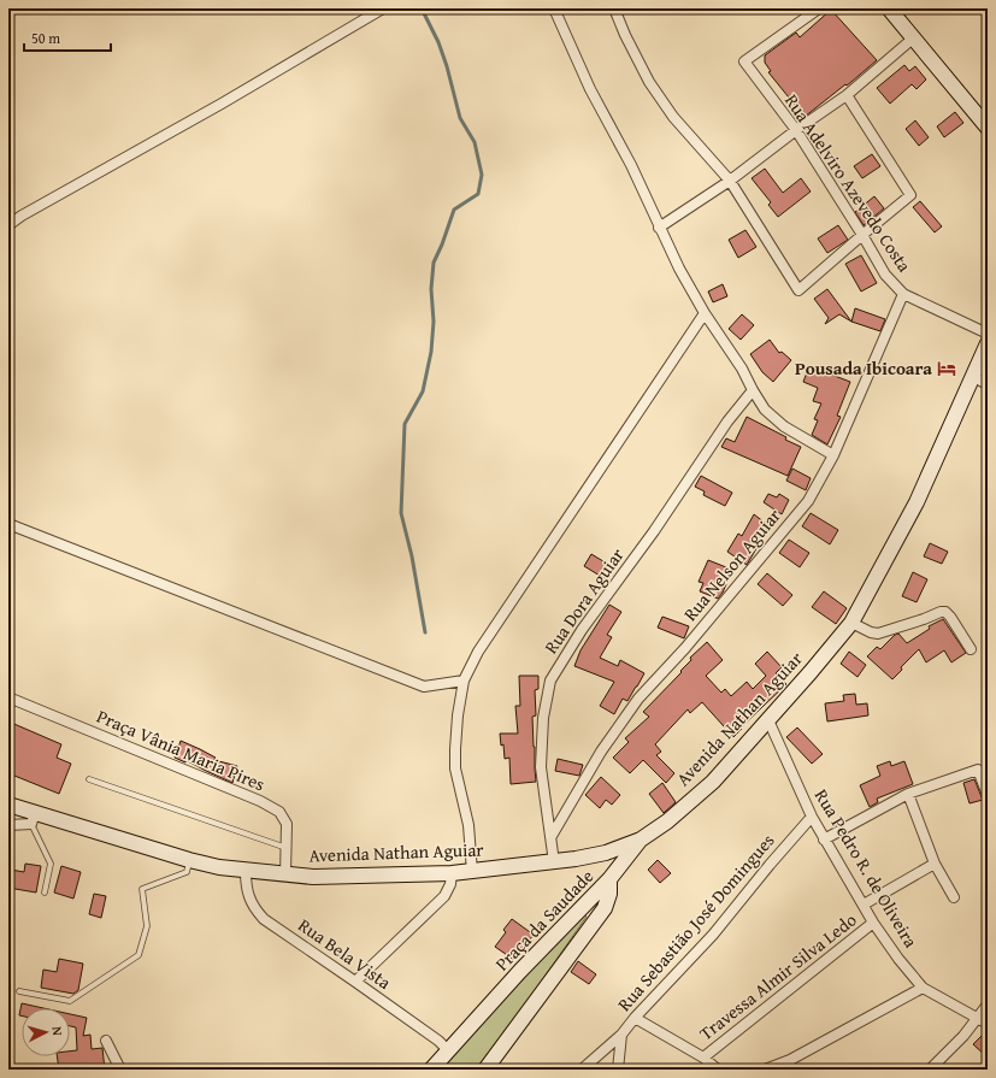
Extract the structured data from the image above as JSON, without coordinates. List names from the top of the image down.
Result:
{
  "streets": {
    "main road": ["Avenida Nathan Aguiar", "Praça da Saudade"],
    "street": [
      "Rua Adelviro Azevedo Costa",
      "Rua Nelson Aguiar",
      "Rua Dora Aguiar",
      "Praça Vânia Maria Pires",
      "Rua Pedro R. de Oliveira",
      "Rua Sebastião José Domingues",
      "Rua Bela Vista",
      "Travessa Almir Silva Ledo"
    ]
  },
  "crossings": [
    ["Rua Adelviro Azevedo Costa", "Rua Nelson Aguiar"],
    ["Rua Nelson Aguiar", "Rua Dora Aguiar"],
    ["Rua Dora Aguiar", "Avenida Nathan Aguiar"],
    ["Avenida Nathan Aguiar", "Praça Vânia Maria Pires"],
    ["Avenida Nathan Aguiar", "Rua Pedro R. de Oliveira"],
    ["Avenida Nathan Aguiar", "Rua Bela Vista"],
    ["Rua Pedro R. de Oliveira", "Rua Sebastião José Domingues"],
    ["Rua Pedro R. de Oliveira", "Travessa Almir Silva Ledo"],
    ["Praça da Saudade", "Rua Bela Vista"]
  ],
  "places": {
    "hotel": ["Pousada Ibicoara"]
  },
  "scale_bar": "50 m",
  "north": "right"
}
